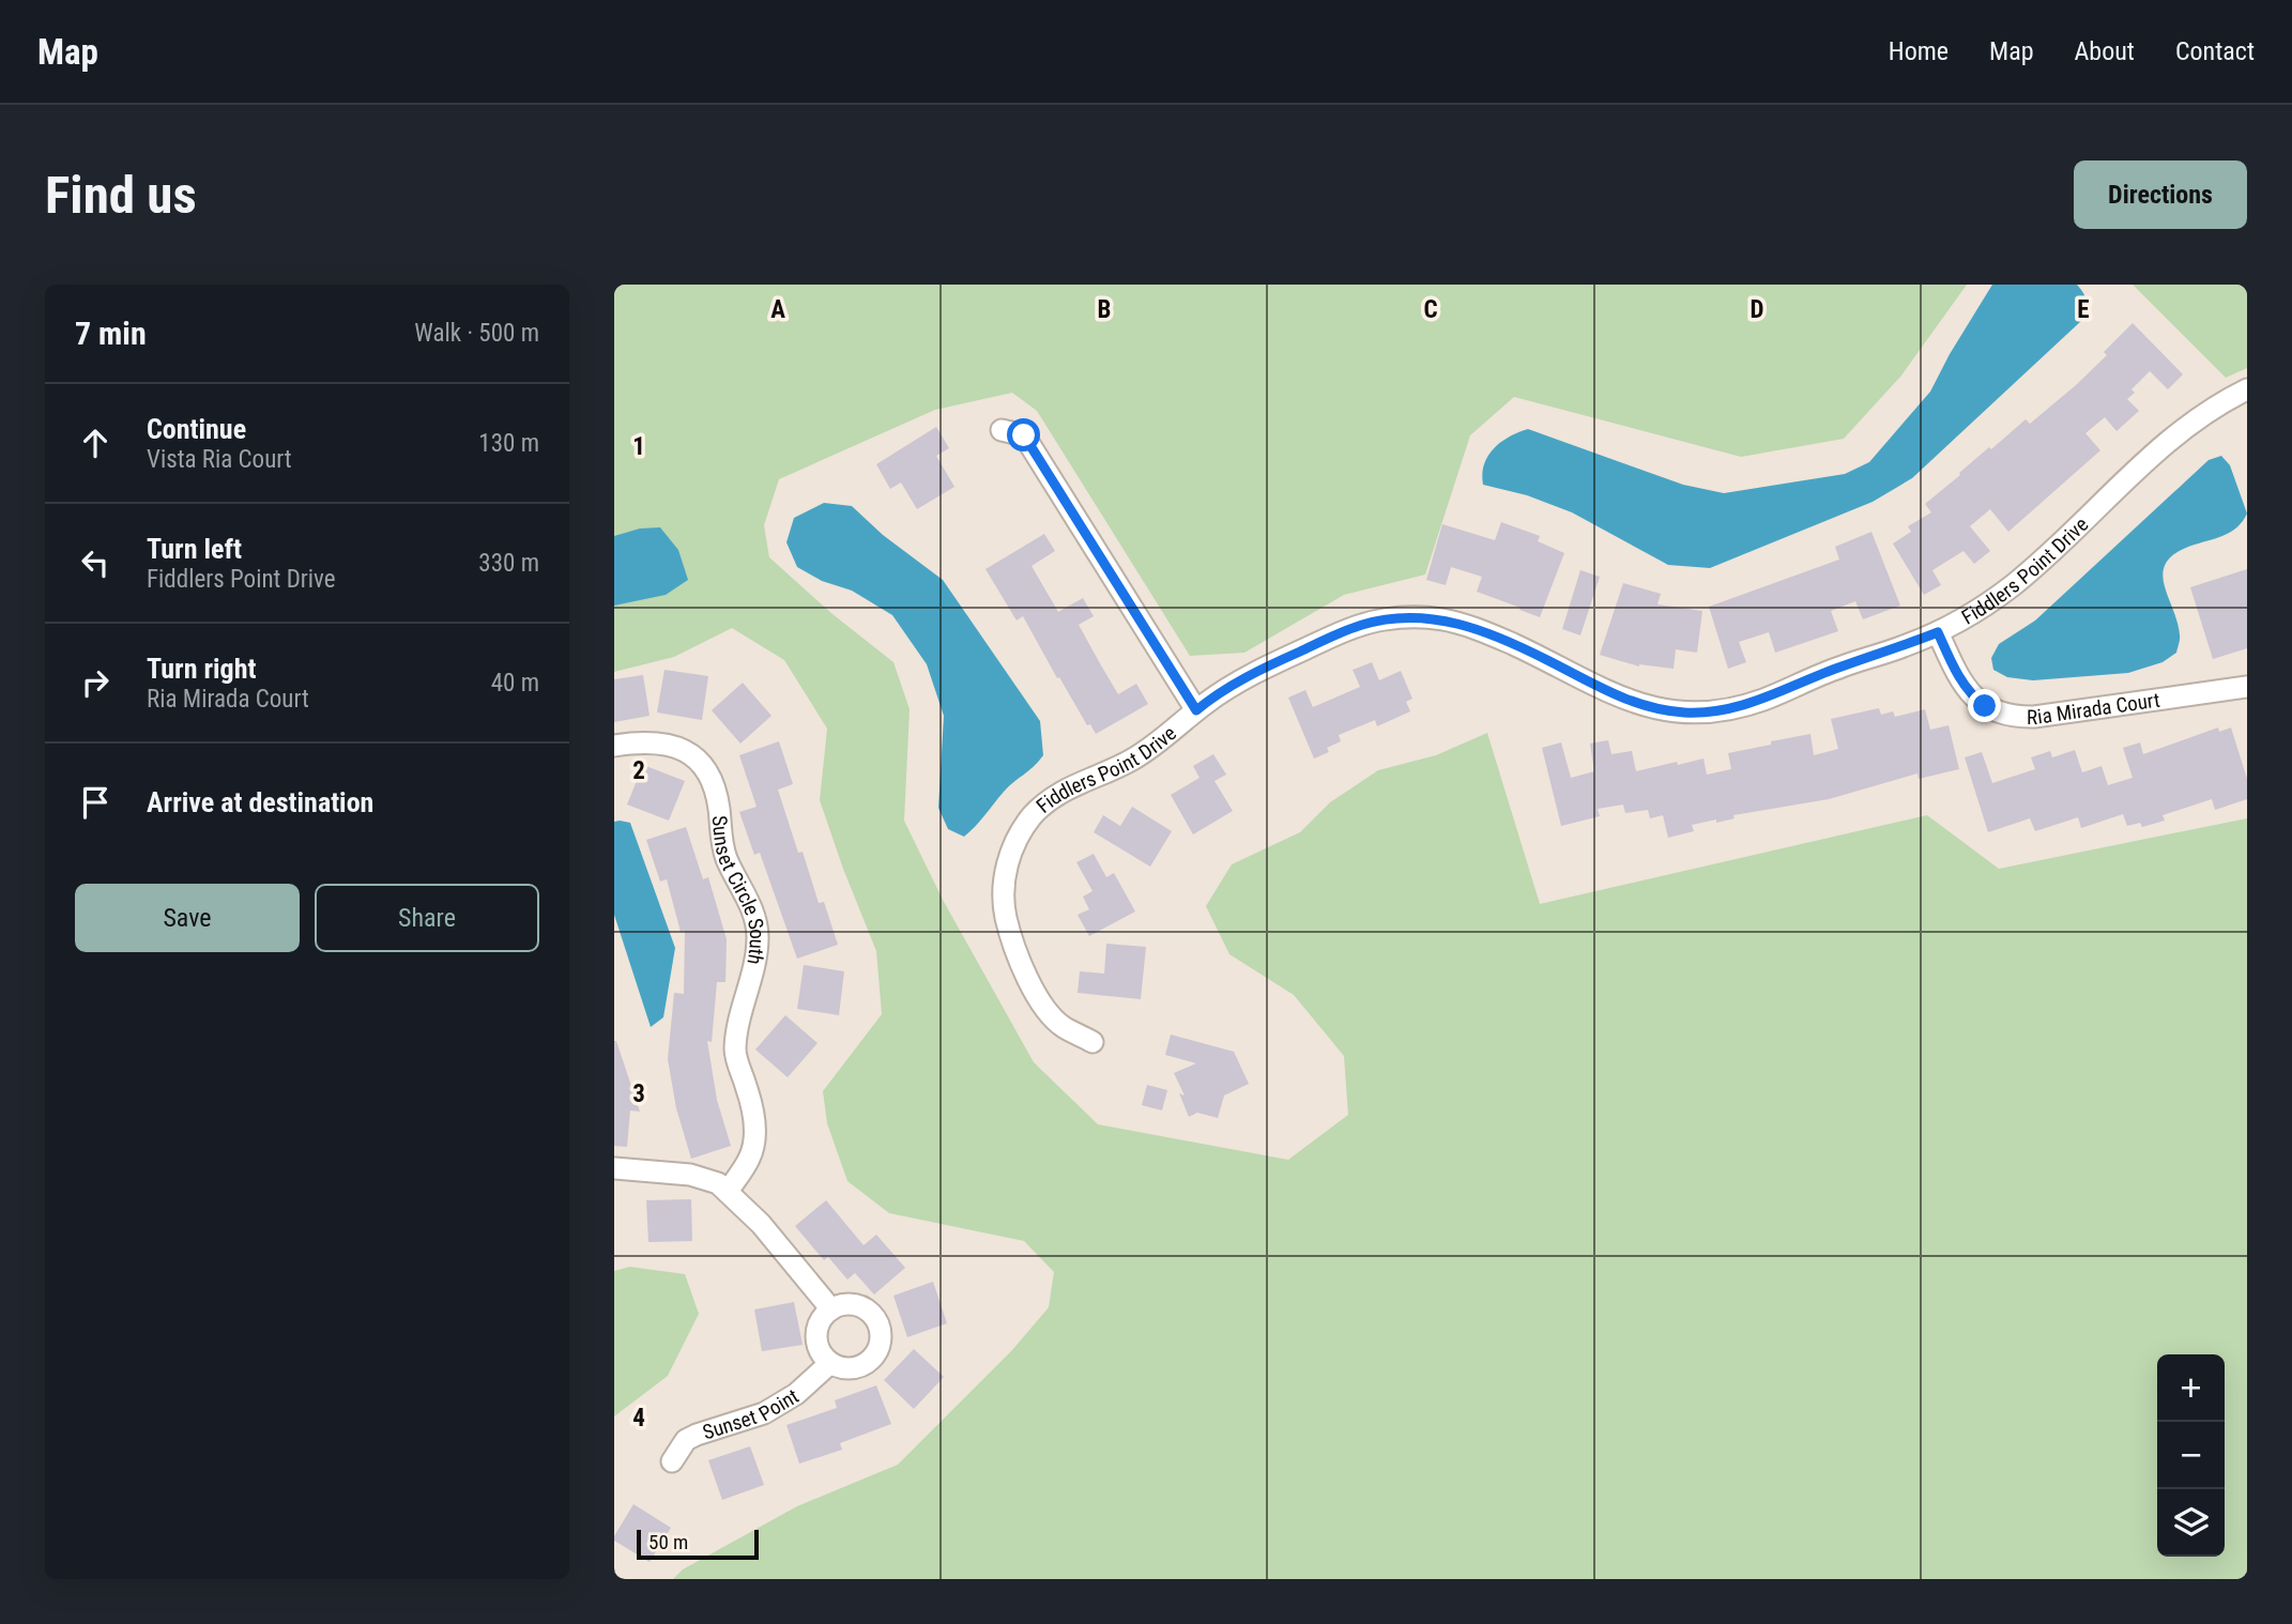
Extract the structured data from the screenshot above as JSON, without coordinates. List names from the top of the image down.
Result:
{
  "streets": {
    "street": [
      "Fiddlers Point Drive",
      "Ria Mirada Court",
      "Sunset Circle South",
      "Sunset Point"
    ]
  },
  "crossings": [
    ["Fiddlers Point Drive", "Ria Mirada Court"]
  ],
  "scale_bar": "50 m",
  "page": {
    "header": "Map",
    "nav": [
      "Home",
      "Map",
      "About",
      "Contact"
    ],
    "buttons": [
      "Directions",
      ["Save", "Share"]
    ],
    "title": "Find us",
    "heading": ["7 min", "Walk · 500 m"],
    "list": [
      ["Continue", "Vista Ria Court", "130 m"],
      ["Turn left", "Fiddlers Point Drive", "330 m"],
      ["Turn right", "Ria Mirada Court", "40 m"],
      "Arrive at destination"
    ],
    "map_buttons": ["+", "−"],
    "scale": "50 m"
  },
  "grid": {
    "columns": [
      "A",
      "B",
      "C",
      "D",
      "E"
    ],
    "rows": [
      "1",
      "2",
      "3",
      "4"
    ]
  }
}
